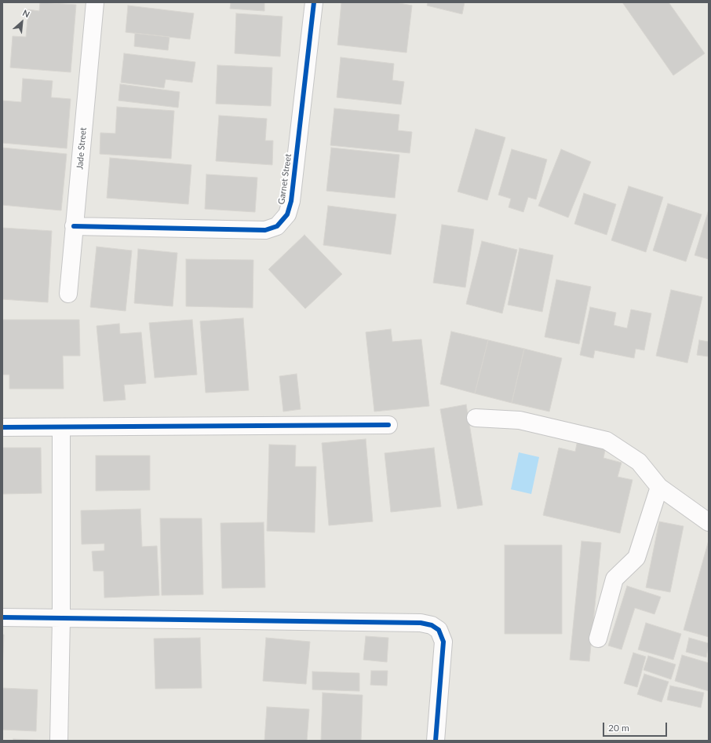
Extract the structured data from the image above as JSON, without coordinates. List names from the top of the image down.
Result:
{
  "streets": {
    "street": ["Jade Street", "Garnet Street"]
  },
  "crossings": [
    ["Jade Street", "Garnet Street"]
  ],
  "scale_bar": "20 m",
  "north": "top right"
}
